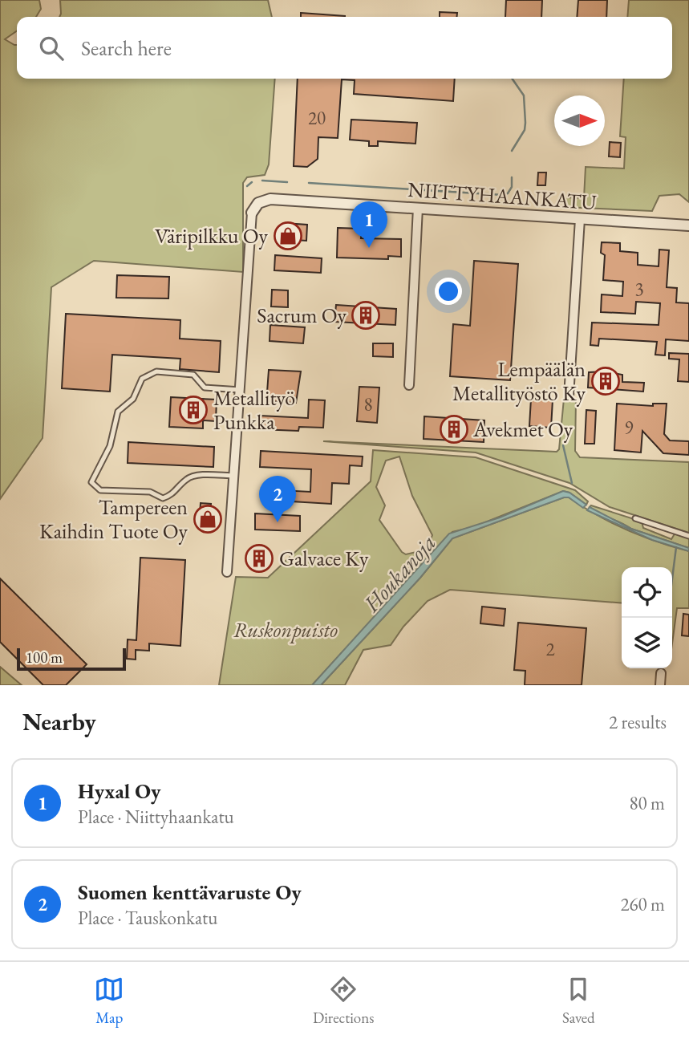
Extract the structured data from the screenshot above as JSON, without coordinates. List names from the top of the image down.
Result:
{
  "streets": {
    "street": ["NIITTYHAANKATU"]
  },
  "water": ["Houkanoja"],
  "parks": ["Ruskonpuisto"],
  "places": {
    "shop": ["Väripilkku Oy", "Tampereen Kaihdin Tuote Oy"],
    "building": [
      "Sacrum Oy",
      "Lempäälän Metallityöstö Ky",
      "Metallityö Punkka",
      "Avekmet Oy",
      "Galvace Ky"
    ]
  },
  "house_numbers": [
    "20",
    "3",
    "8",
    "9",
    "2"
  ],
  "scale_bar": "100 m",
  "north": "right",
  "page": {
    "search": "Search here",
    "pins": ["1", "2"],
    "scale": "100 m",
    "heading": ["Nearby", "2 results"],
    "list": [
      {
        "mark": "1",
        "name": "Hyxal Oy",
        "note": "Place · Niittyhaankatu",
        "value": "80 m"
      },
      {
        "mark": "2",
        "name": "Suomen kenttävaruste Oy",
        "note": "Place · Tauskonkatu",
        "value": "260 m"
      }
    ],
    "nav": ["Map", "Directions", "Saved"]
  }
}
